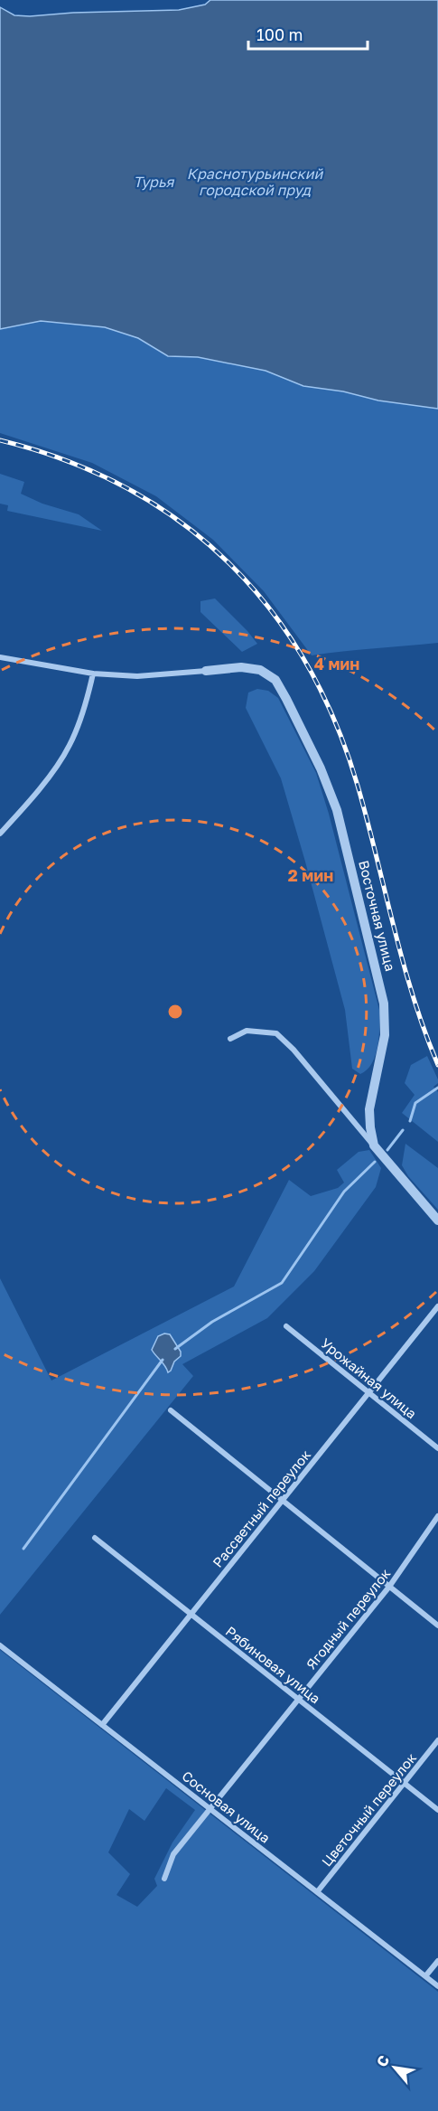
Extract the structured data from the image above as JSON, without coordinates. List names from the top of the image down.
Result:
{
  "streets": {
    "street": [
      "Восточная улица",
      "Урожайная улица",
      "Рассветный переулок",
      "Ягодный переулок",
      "Рябиновая улица",
      "Сосновая улица",
      "Цветочный переулок"
    ]
  },
  "crossings": [
    ["Урожайная улица", "Рассветный переулок"],
    ["Рассветный переулок", "Рябиновая улица"],
    ["Рассветный переулок", "Сосновая улица"],
    ["Ягодный переулок", "Рябиновая улица"],
    ["Ягодный переулок", "Сосновая улица"],
    ["Рябиновая улица", "Цветочный переулок"],
    ["Сосновая улица", "Цветочный переулок"]
  ],
  "water": ["Краснотурьинский городской пруд", "Турья"],
  "scale_bar": "100 m",
  "north": "top left",
  "rings": ["4 мин", "2 мин"]
}
